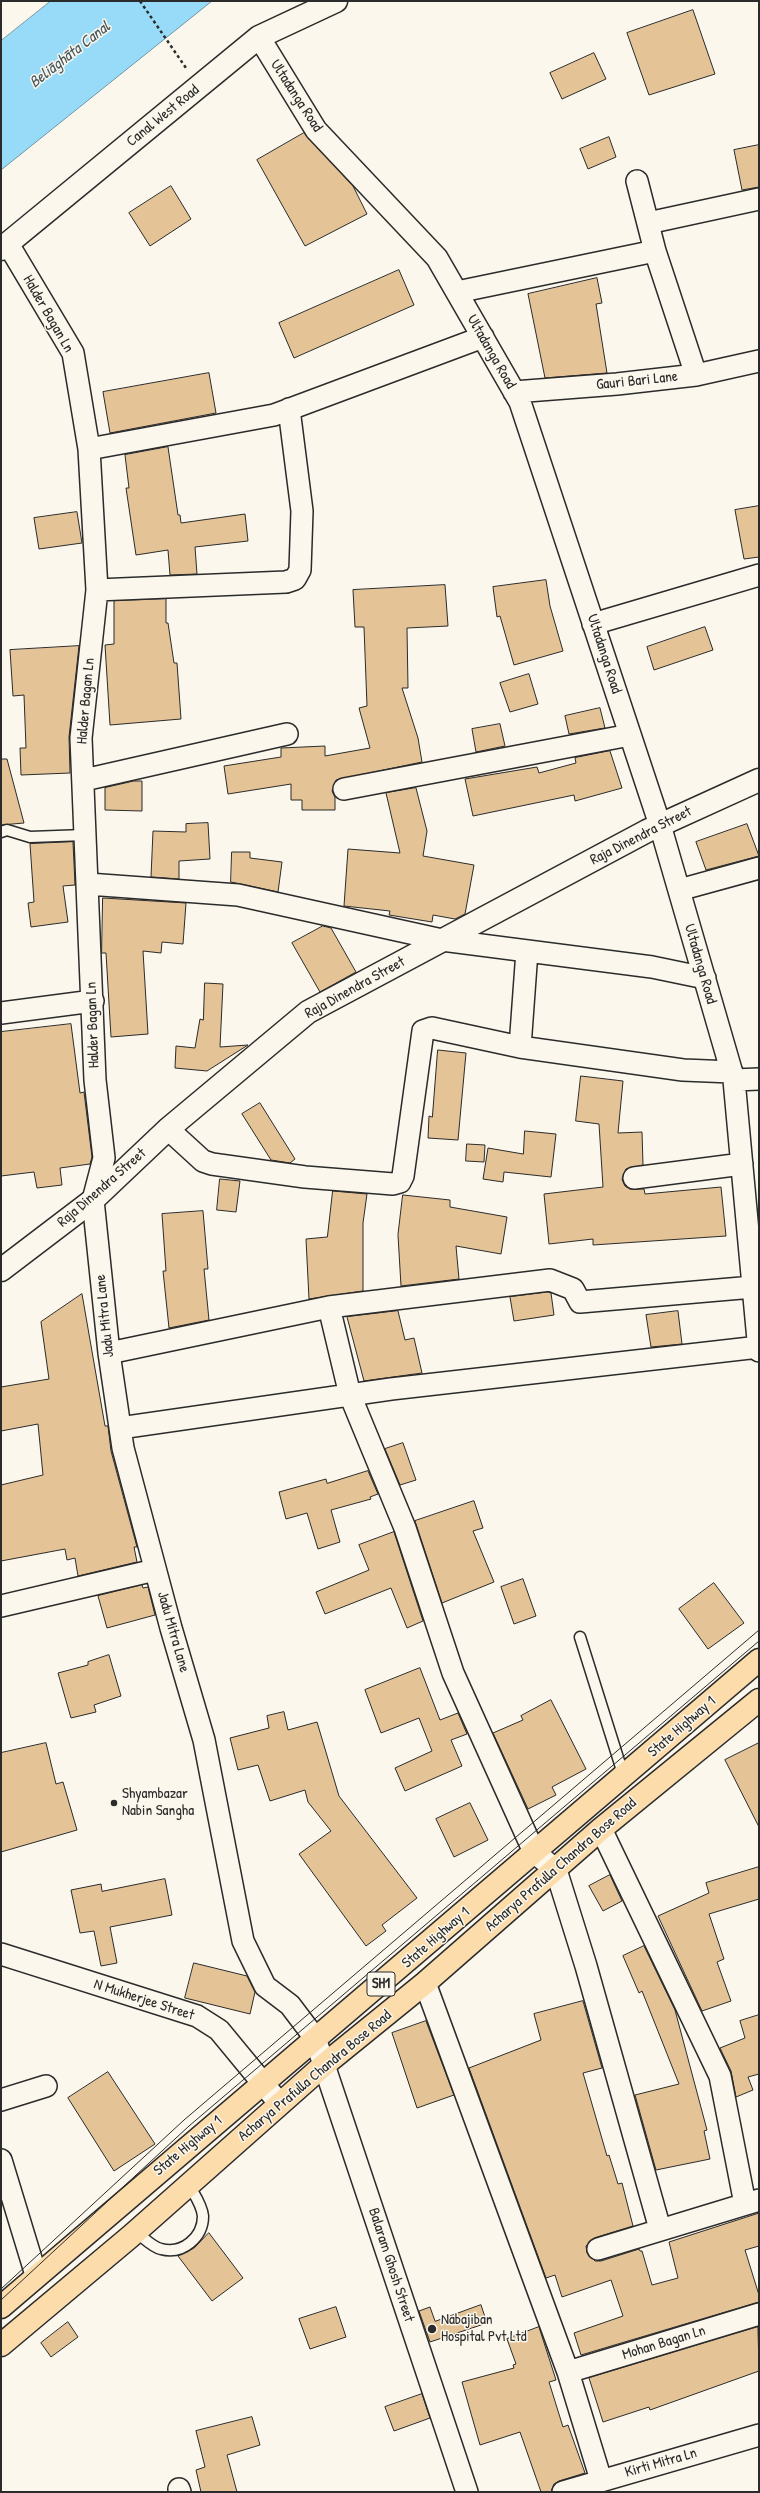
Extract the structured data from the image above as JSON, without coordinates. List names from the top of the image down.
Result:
{
  "streets": {
    "main road": [
      "Canal West Road",
      "Raja Dinendra Street",
      "State Highway 1",
      "Acharya Prafulla Chandra Bose Road",
      "SH1"
    ],
    "street": [
      "Ultadanga Road",
      "Halder Bagan Ln",
      "Gauri Bari Lane",
      "Jadu Mitra Lane",
      "N Mukherjee Street",
      "Balaram Ghosh Street",
      "Mohan Bagan Ln",
      "Kirti Mitra Ln"
    ]
  },
  "crossings": [
    ["Ultadanga Road", "Canal West Road"],
    ["Ultadanga Road", "Gauri Bari Lane"],
    ["Ultadanga Road", "Raja Dinendra Street"],
    ["Canal West Road", "Halder Bagan Ln"],
    ["Halder Bagan Ln", "Raja Dinendra Street"],
    ["Halder Bagan Ln", "Jadu Mitra Lane"],
    ["Raja Dinendra Street", "Jadu Mitra Lane"],
    ["Jadu Mitra Lane", "State Highway 1"],
    ["Jadu Mitra Lane", "Balaram Ghosh Street"],
    ["State Highway 1", "N Mukherjee Street"],
    ["State Highway 1", "Balaram Ghosh Street"],
    ["Acharya Prafulla Chandra Bose Road", "N Mukherjee Street"],
    ["Acharya Prafulla Chandra Bose Road", "Balaram Ghosh Street"]
  ],
  "water": ["Beliāghāta Canal"],
  "places": ["Shyambazar Nabin Sangha", "Nabajiban Hospital Pvt Ltd"]
}
